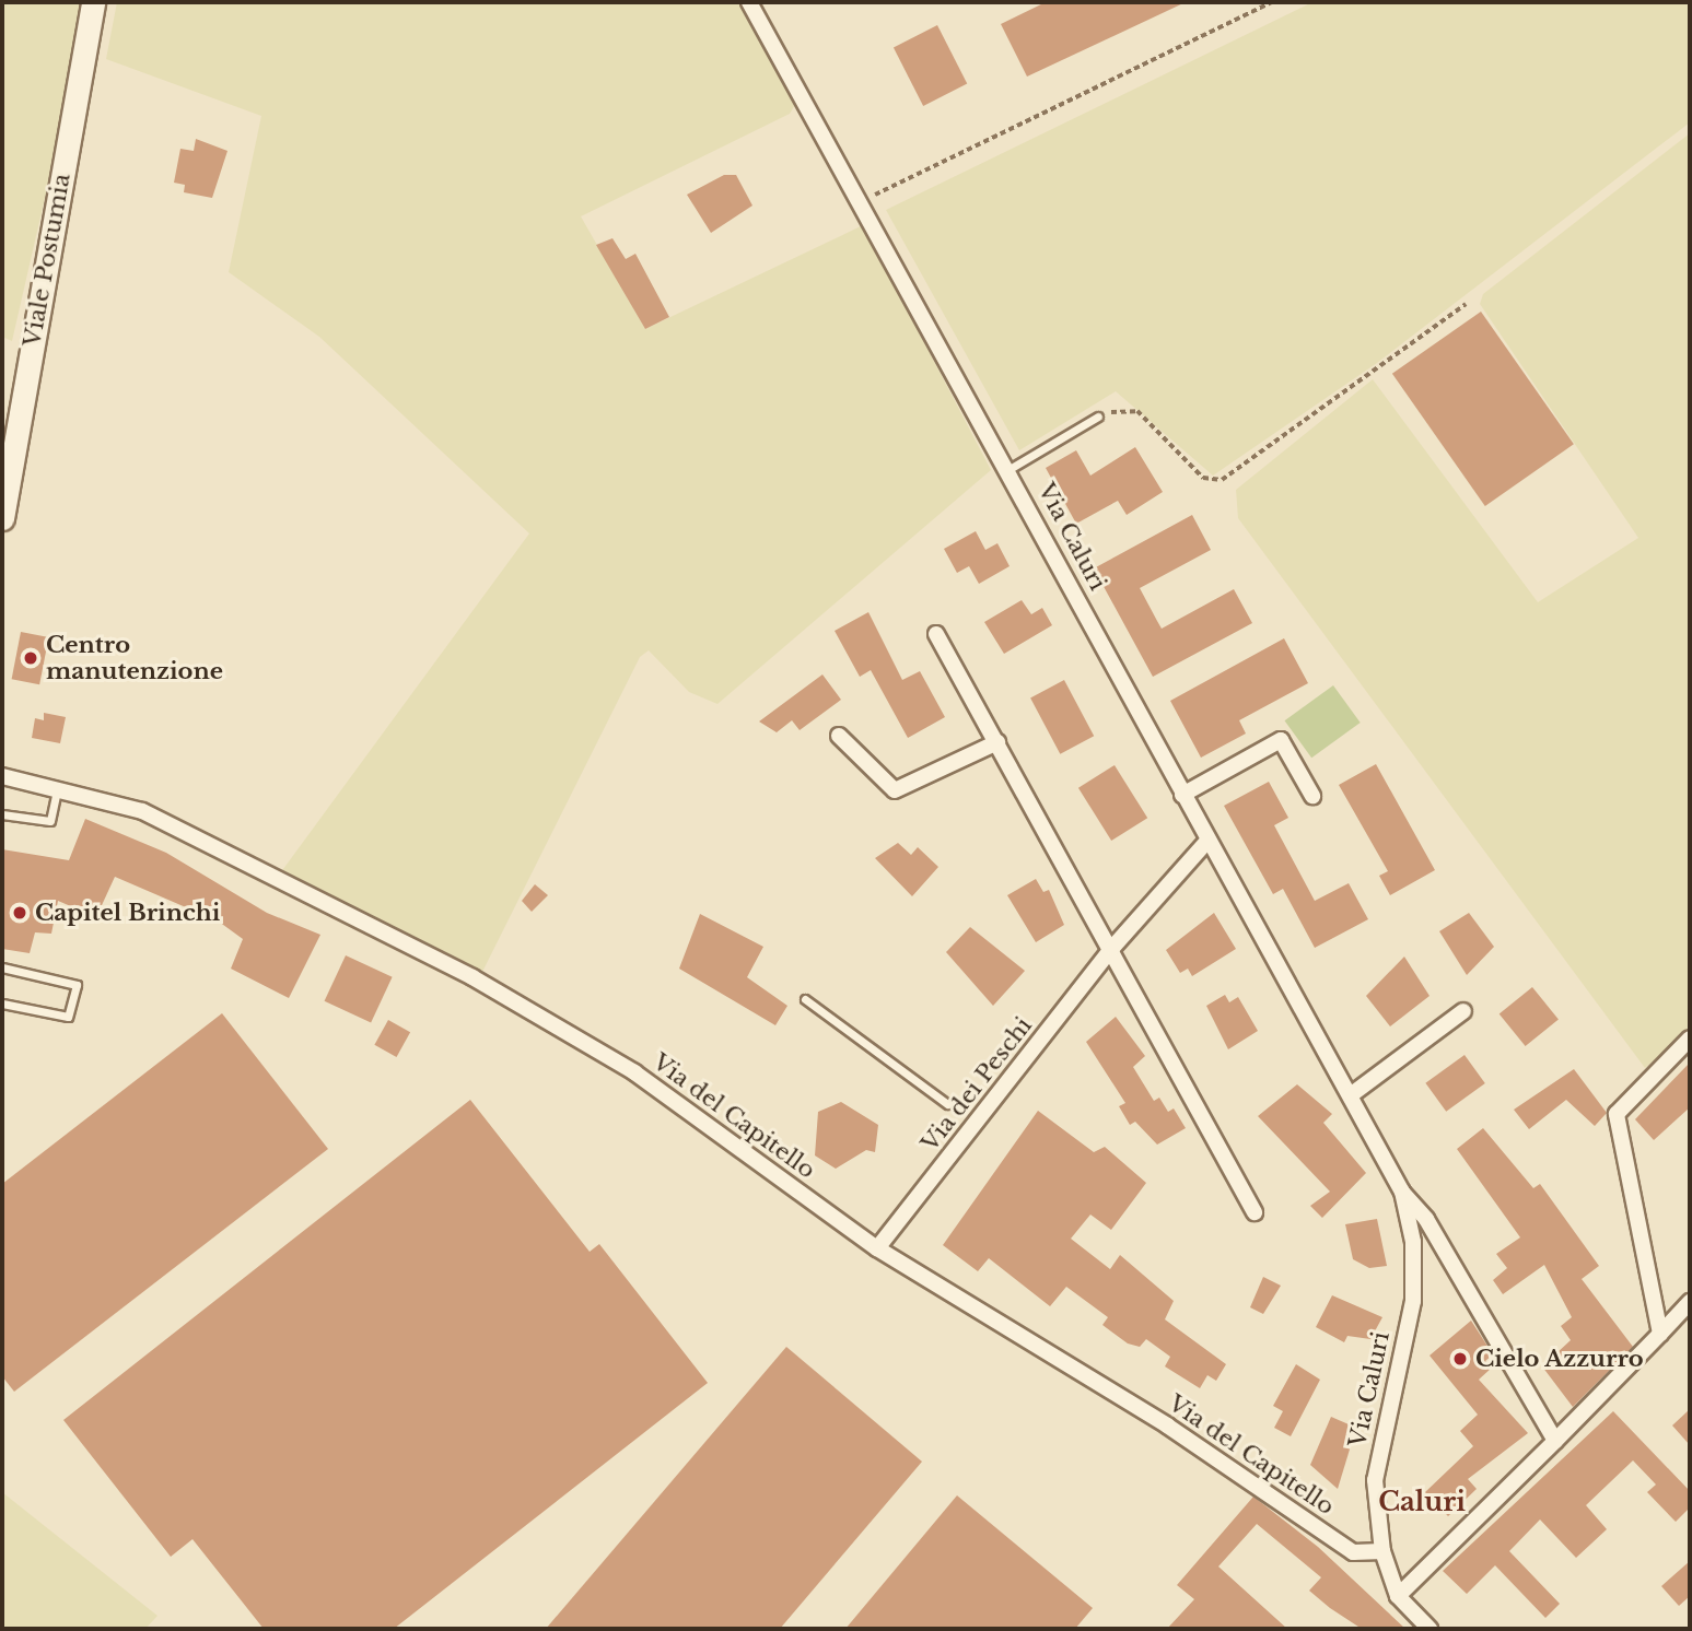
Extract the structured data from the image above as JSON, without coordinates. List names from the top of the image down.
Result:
{
  "streets": {
    "main road": ["Viale Postumia"],
    "street": ["Via Caluri", "Via dei Peschi", "Via del Capitello"]
  },
  "crossings": [
    ["Via Caluri", "Via dei Peschi"],
    ["Via Caluri", "Via del Capitello"],
    ["Via dei Peschi", "Via del Capitello"]
  ],
  "districts": ["Caluri"],
  "places": ["Centro manutenzione", "Capitel Brinchi", "Cielo Azzurro"]
}
